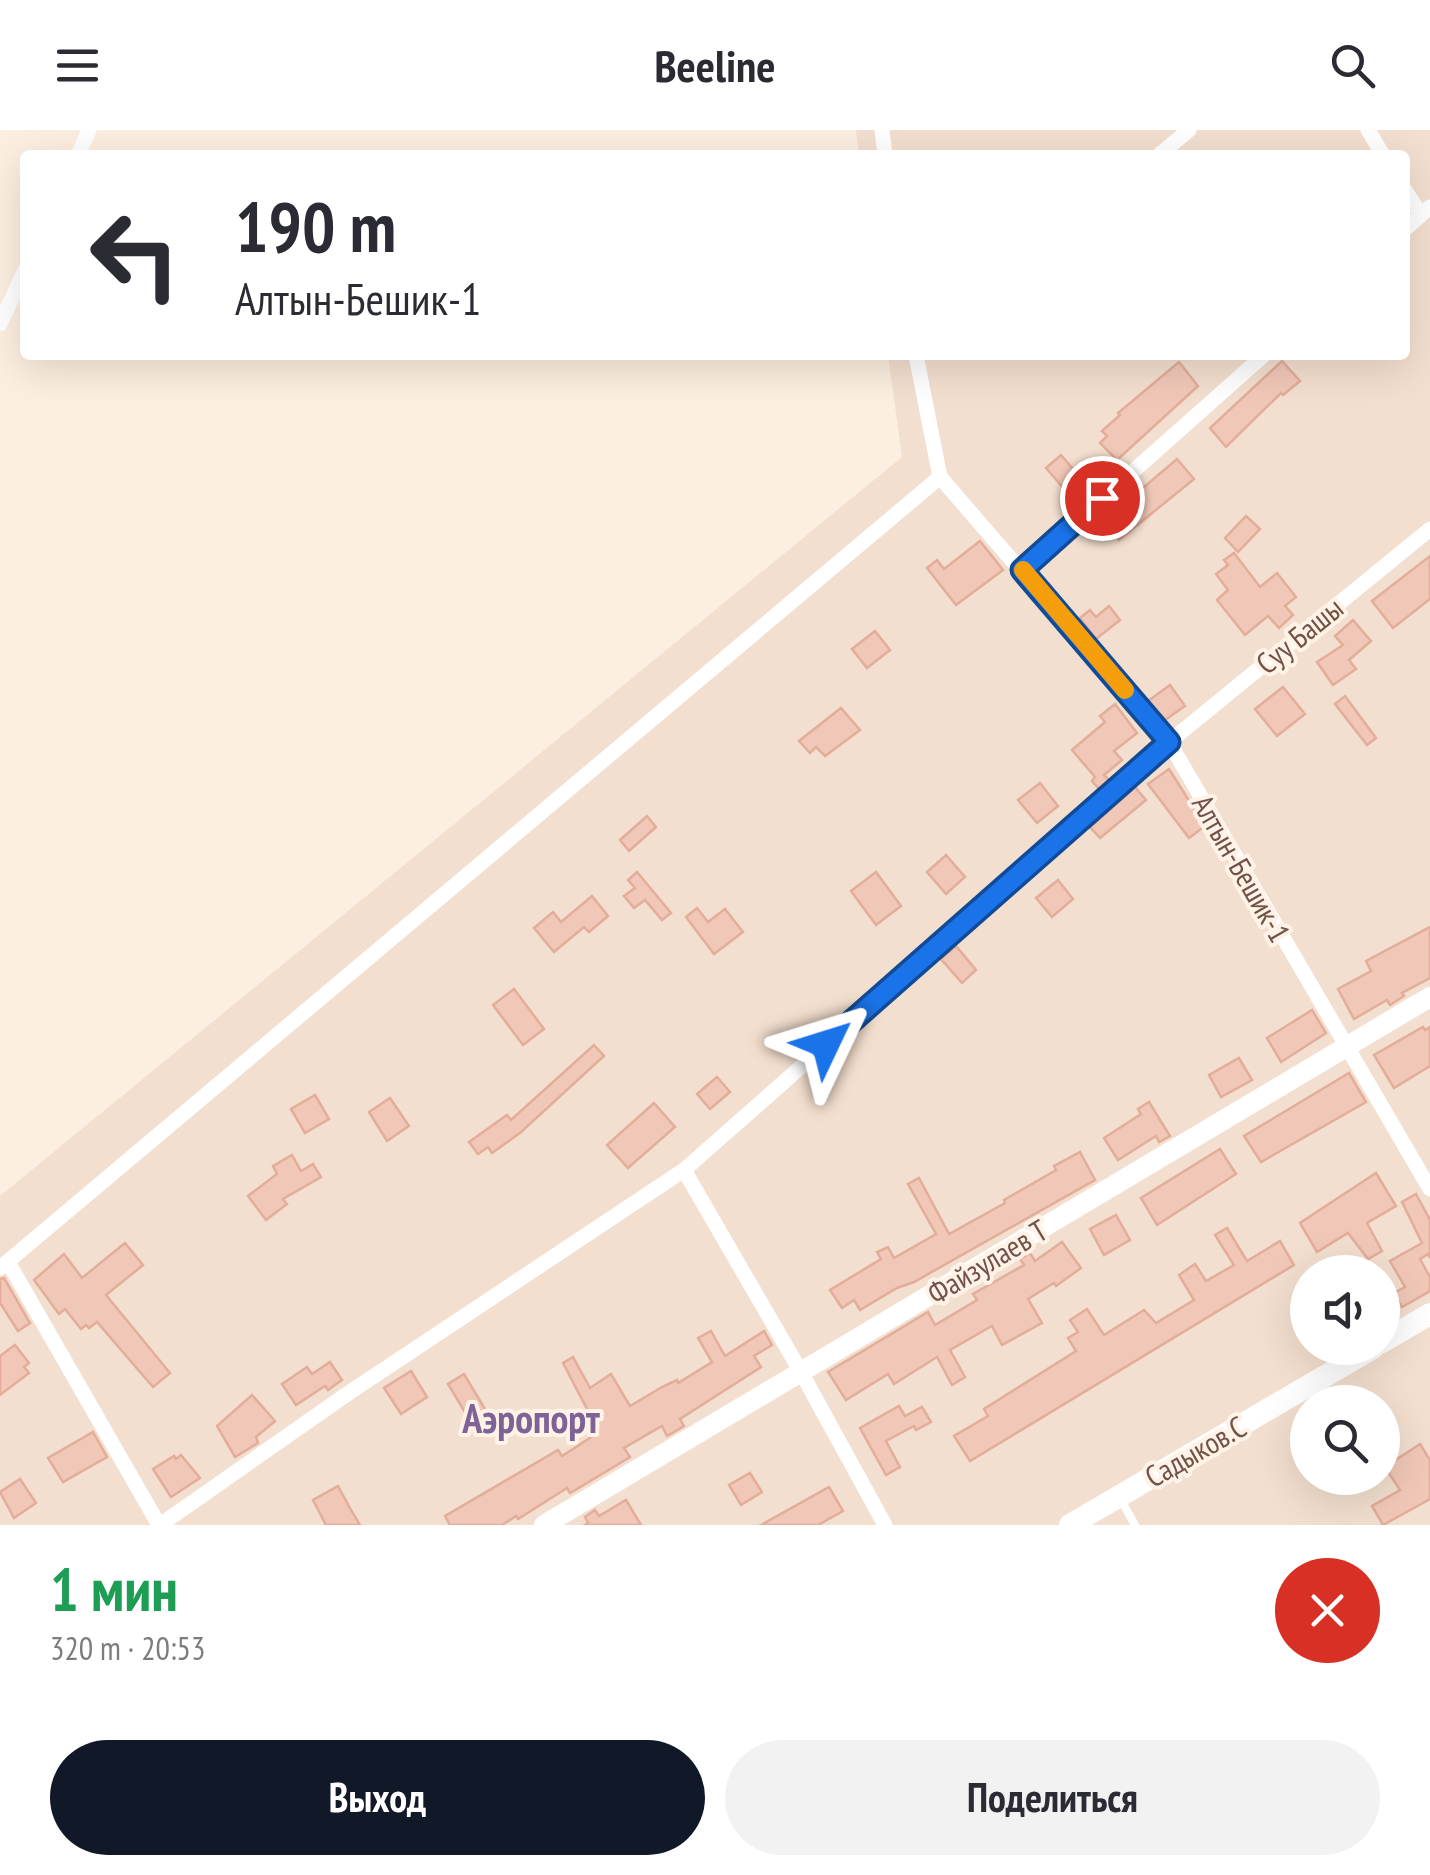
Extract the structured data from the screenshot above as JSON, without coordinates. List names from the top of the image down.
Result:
{
  "streets": {
    "main road": ["Садыков.С"],
    "street": ["Суу Башы", "Алтын-Бешик-1", "Файзулаев Т"]
  },
  "crossings": [
    ["Суу Башы", "Алтын-Бешик-1"],
    ["Алтын-Бешик-1", "Файзулаев Т"]
  ],
  "districts": ["Аэропорт"],
  "page": {
    "header": "Beeline",
    "turn": ["190 m", "Алтын-Бешик-1"],
    "heading": ["1 мин", "320 m · 20:53"],
    "buttons": ["Выход", "Поделиться"]
  }
}
